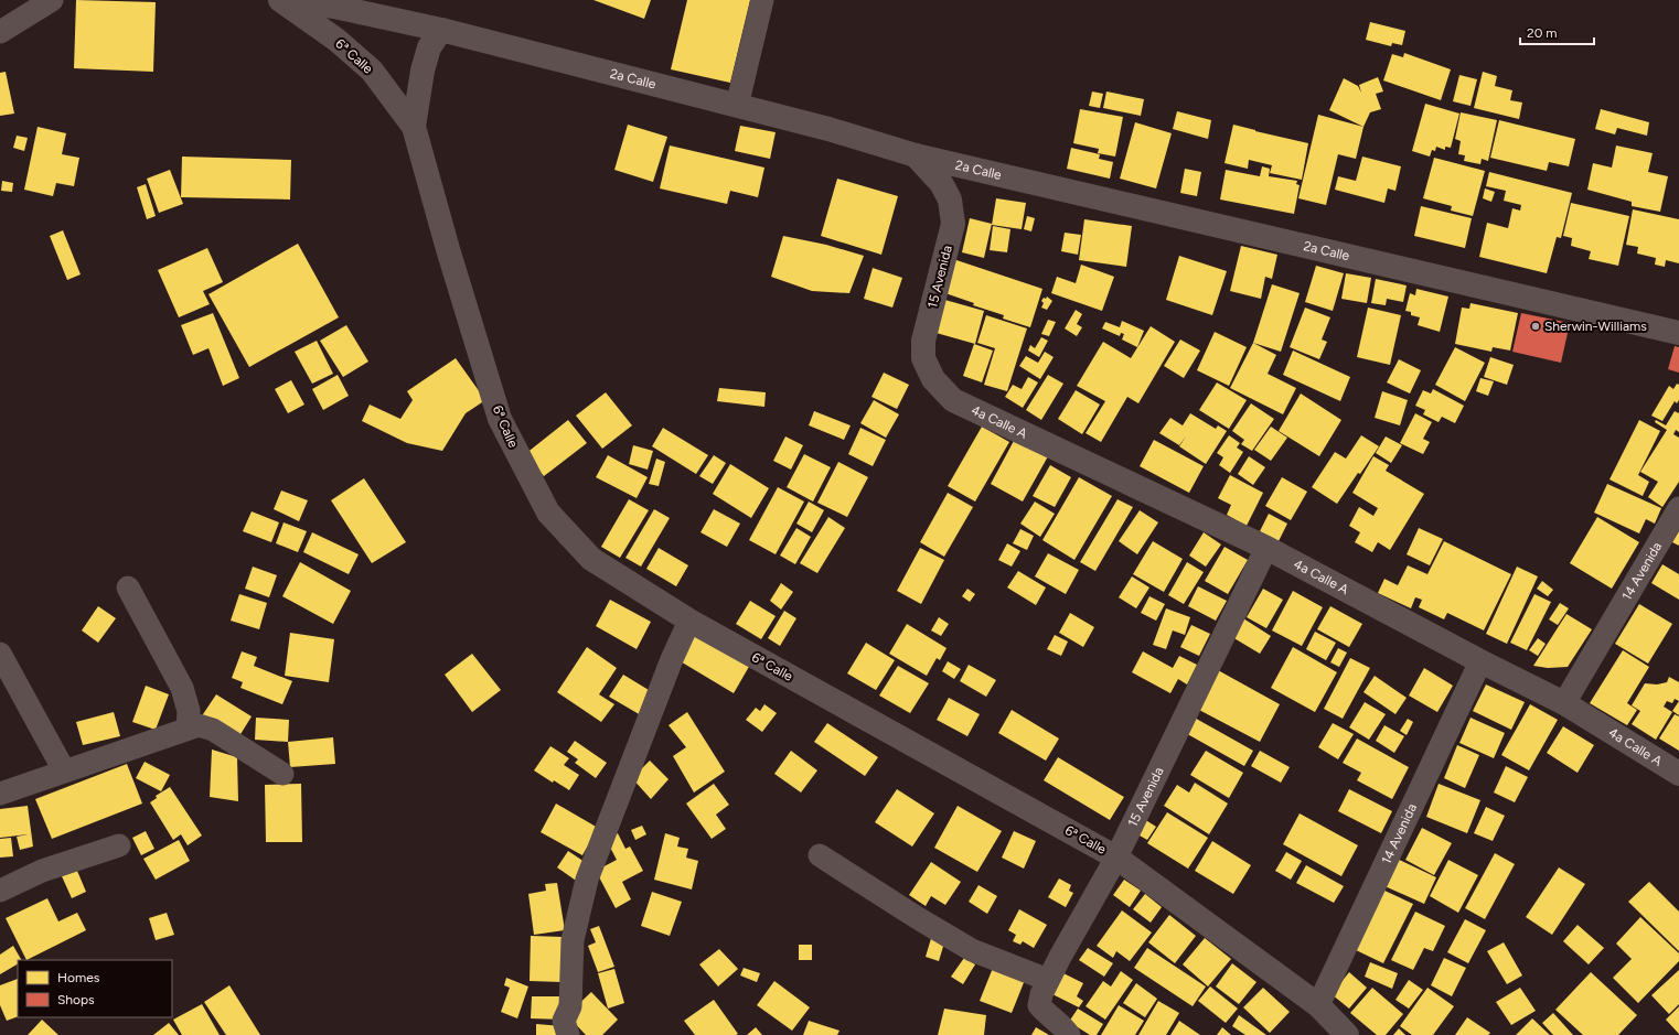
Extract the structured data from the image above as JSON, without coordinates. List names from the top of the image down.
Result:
{
  "streets": {
    "main road": [
      "6ª Calle",
      "2a Calle",
      "15 Avenida",
      "4a Calle A"
    ],
    "street": ["14 Avenida"]
  },
  "crossings": [
    ["6ª Calle", "2a Calle"],
    ["6ª Calle", "15 Avenida"],
    ["6ª Calle", "14 Avenida"],
    ["2a Calle", "15 Avenida"],
    ["15 Avenida", "4a Calle A"],
    ["4a Calle A", "14 Avenida"]
  ],
  "places": ["Sherwin-Williams"],
  "legend": ["Homes", "Shops"],
  "scale_bar": "20 m"
}
